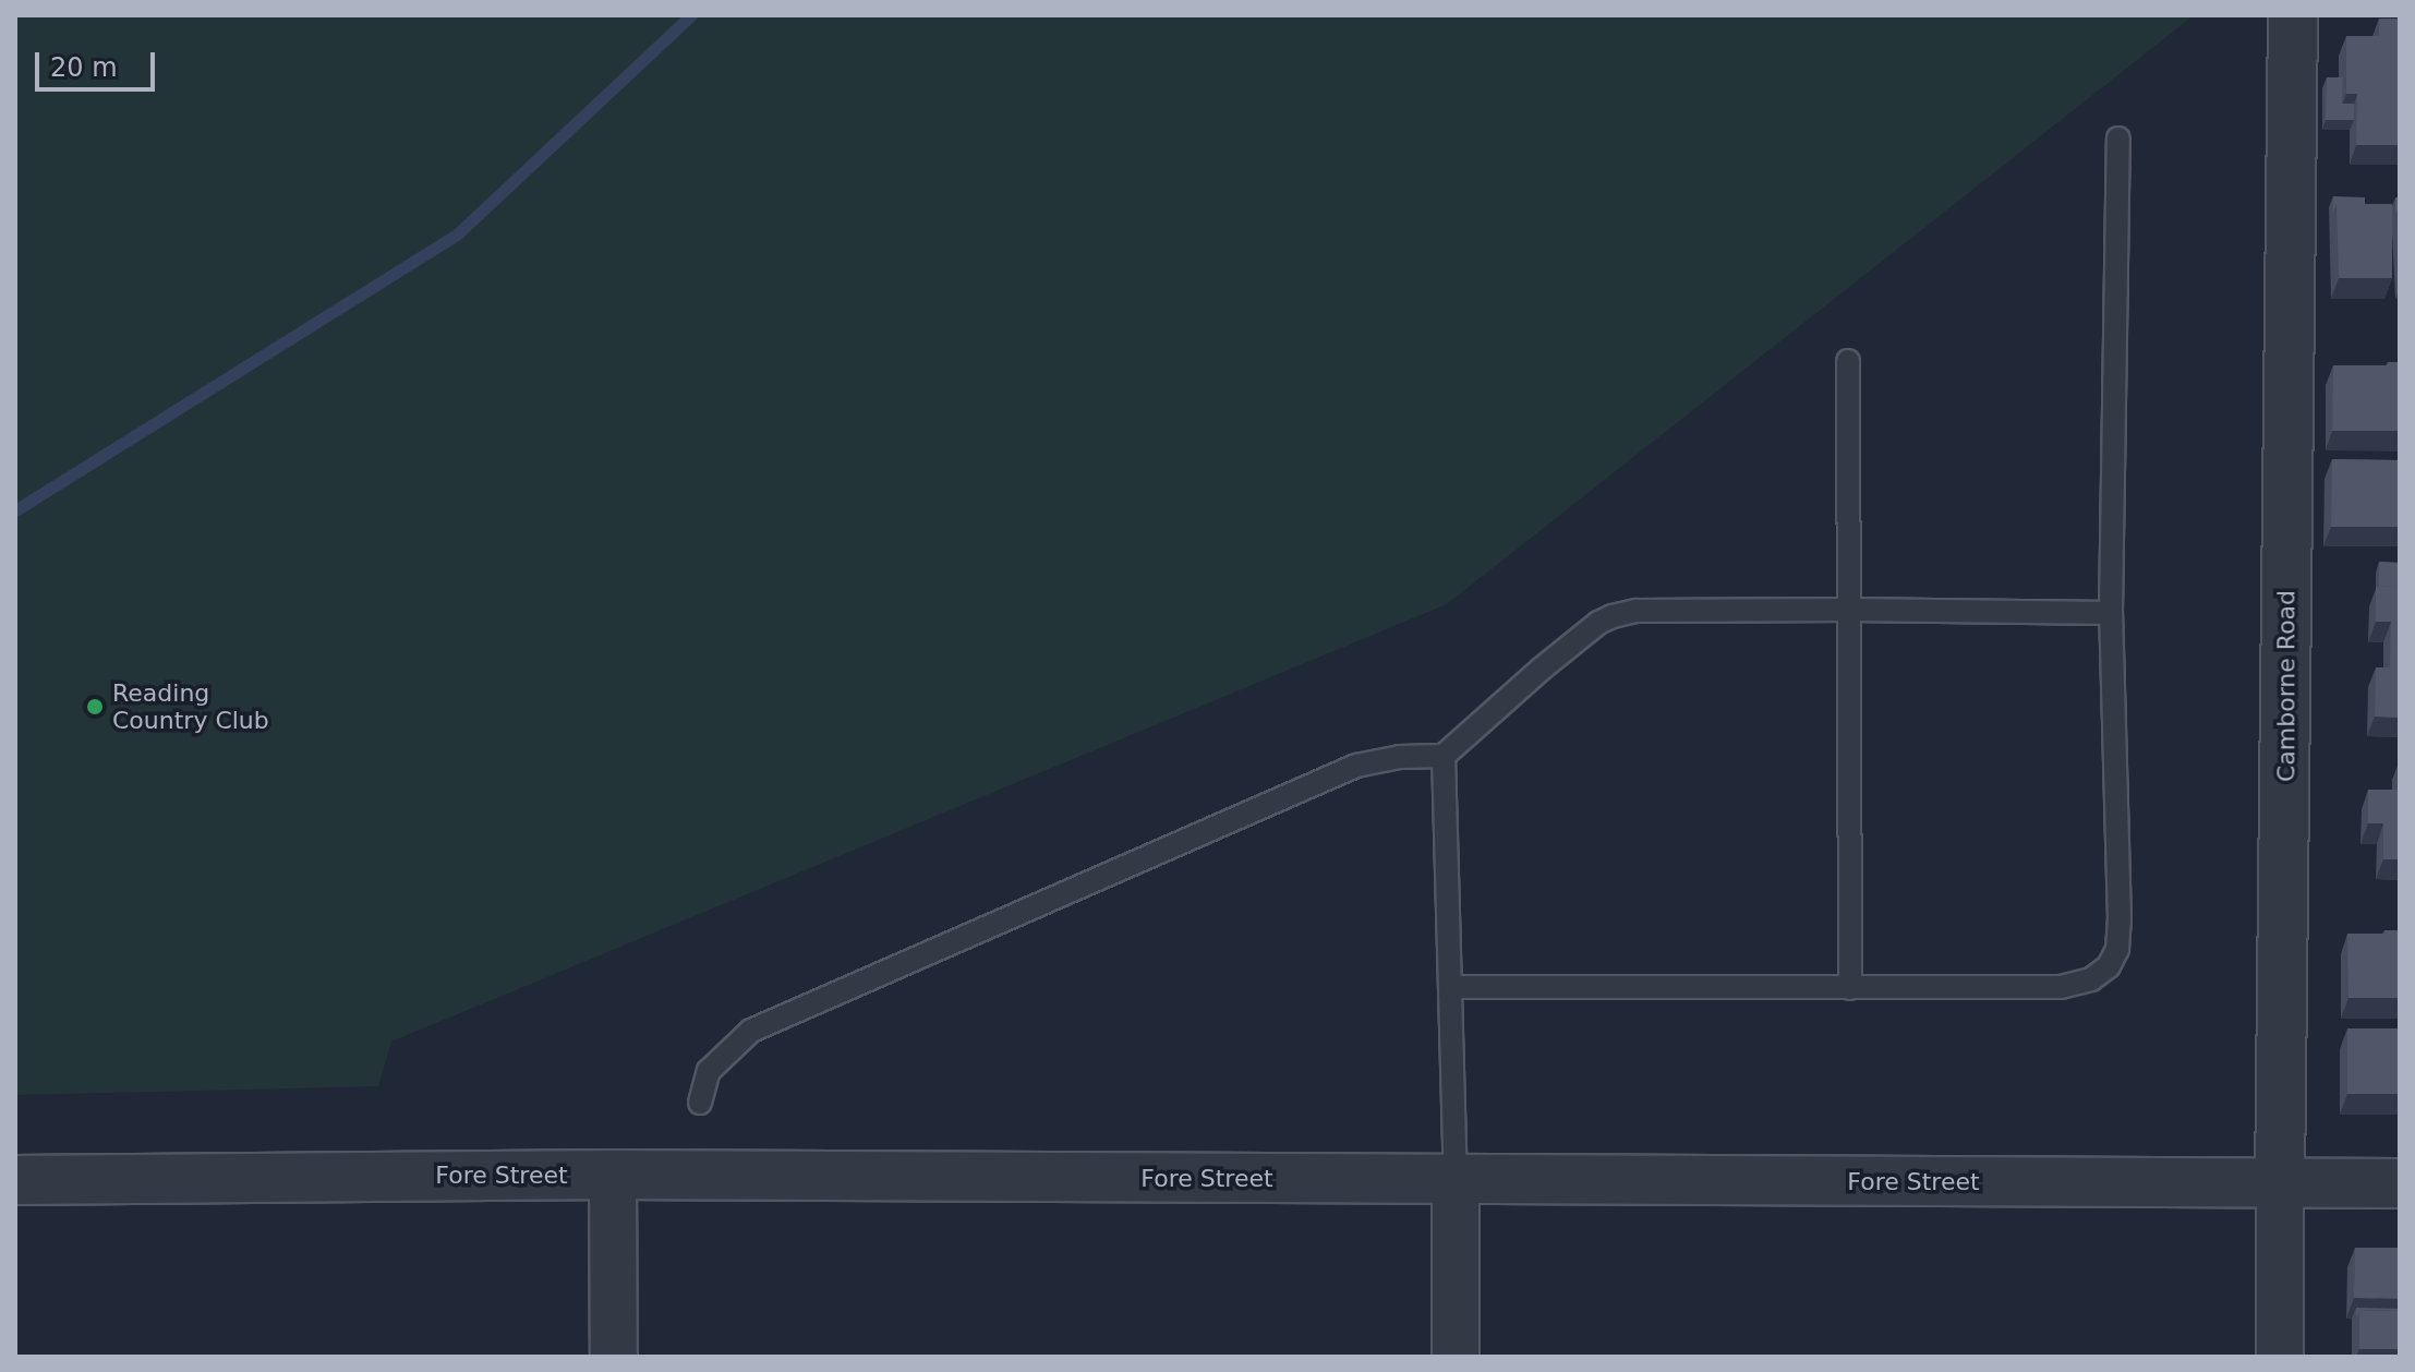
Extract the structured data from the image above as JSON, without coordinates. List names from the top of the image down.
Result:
{
  "streets": {
    "street": ["Camborne Road", "Fore Street"]
  },
  "crossings": [
    ["Camborne Road", "Fore Street"]
  ],
  "places": ["Reading Country Club"],
  "scale_bar": "20 m"
}
